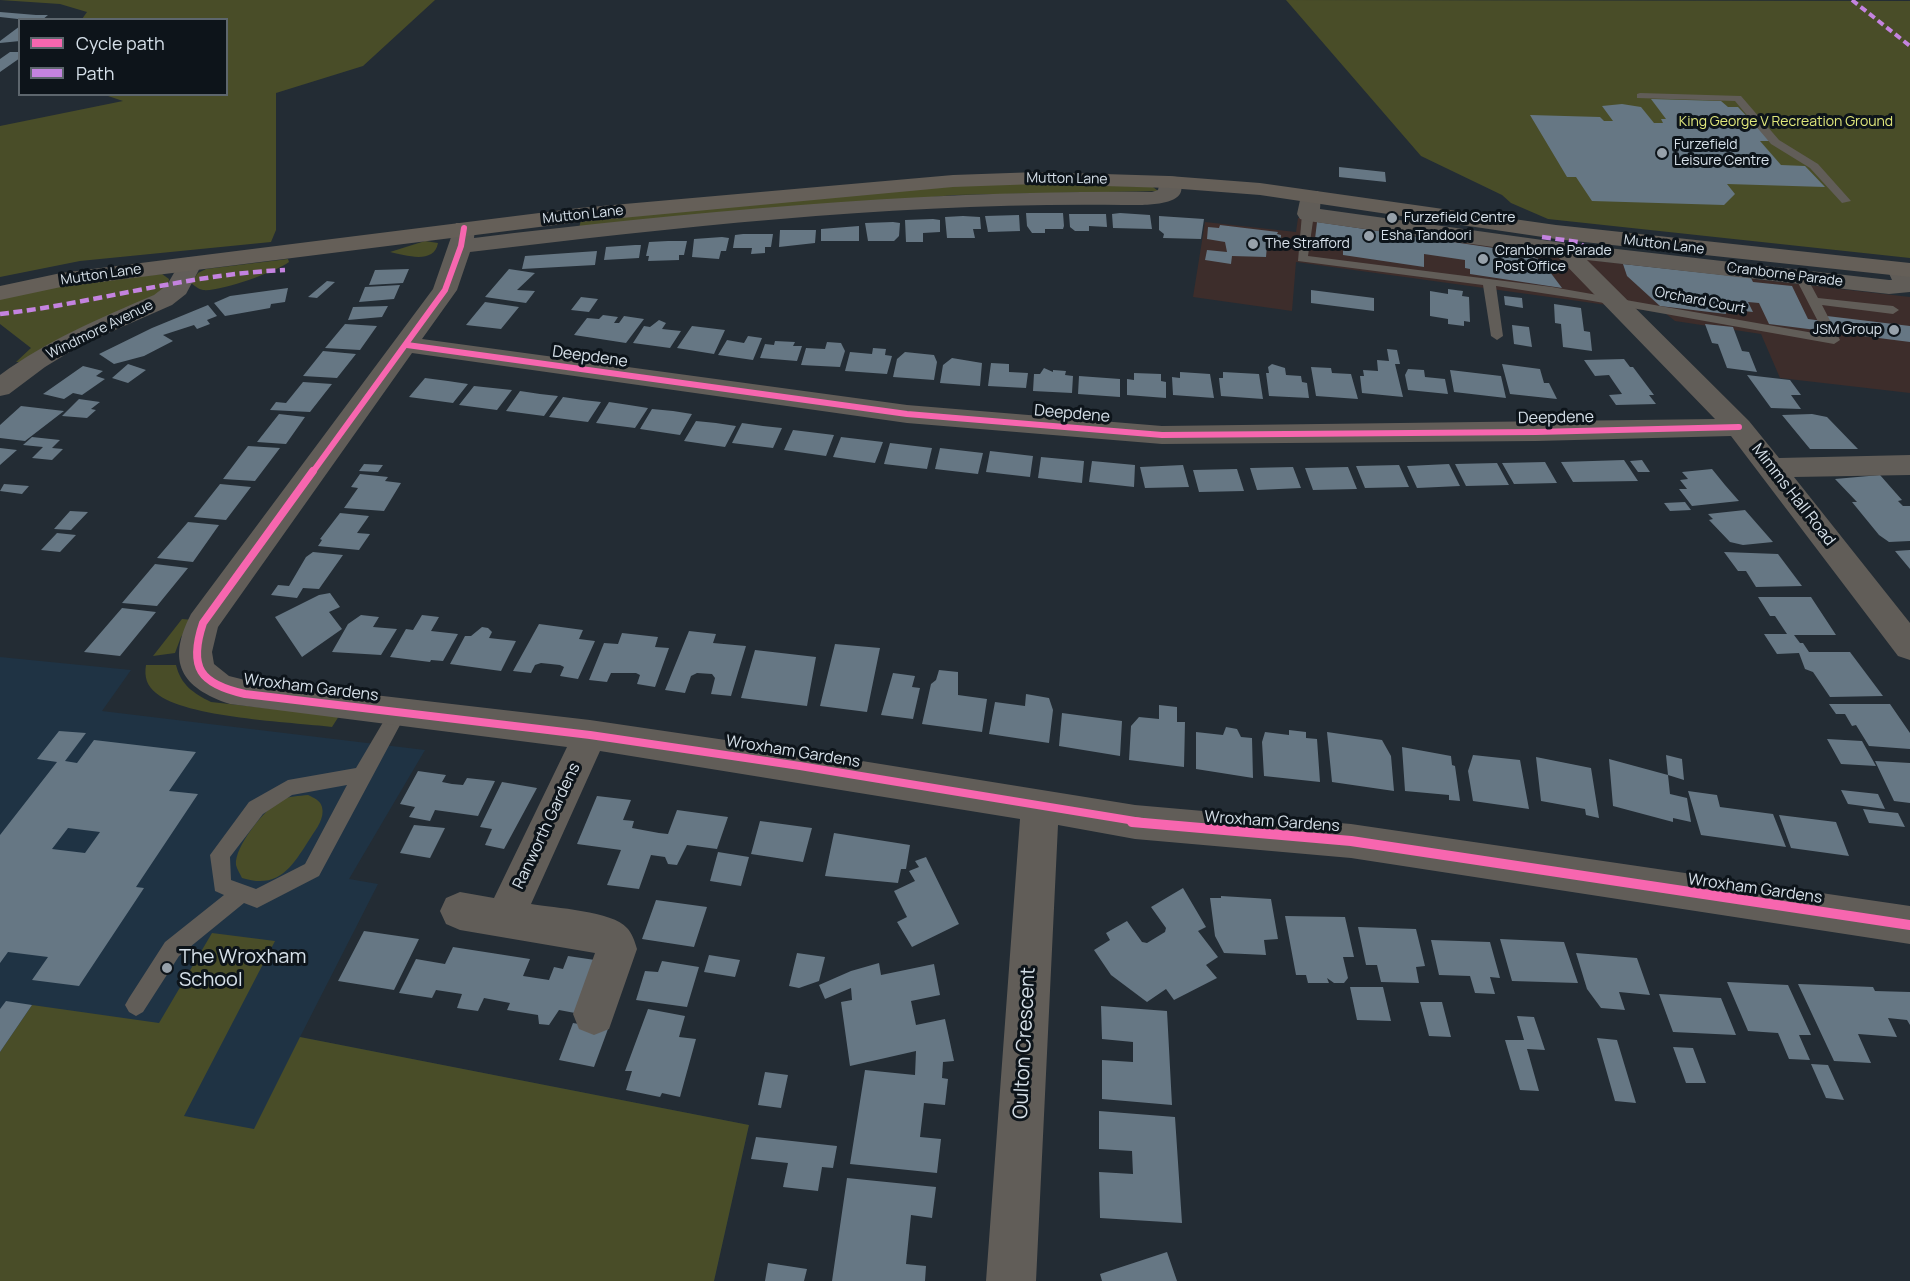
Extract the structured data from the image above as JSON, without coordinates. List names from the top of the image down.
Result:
{
  "streets": {
    "main road": ["Mutton Lane"],
    "street": [
      "Cranborne Parade",
      "Windmore Avenue",
      "Deepdene",
      "Mimms Hall Road",
      "Wroxham Gardens",
      "Ranworth Gardens",
      "Oulton Crescent"
    ],
    "lane": ["Orchard Court"]
  },
  "crossings": [
    ["Mutton Lane", "Cranborne Parade"],
    ["Mutton Lane", "Orchard Court"],
    ["Mutton Lane", "Windmore Avenue"],
    ["Mutton Lane", "Wroxham Gardens"],
    ["Cranborne Parade", "Orchard Court"],
    ["Cranborne Parade", "Mimms Hall Road"],
    ["Orchard Court", "Mimms Hall Road"],
    ["Deepdene", "Mimms Hall Road"],
    ["Deepdene", "Wroxham Gardens"],
    ["Wroxham Gardens", "Ranworth Gardens"],
    ["Wroxham Gardens", "Oulton Crescent"]
  ],
  "parks": ["King George V Recreation Ground"],
  "places": [
    "Furzefield Leisure Centre",
    "Furzefield Centre",
    "Esha Tandoori",
    "The Strafford",
    "Cranborne Parade Post Office",
    "JSM Group",
    "The Wroxham School"
  ],
  "legend": ["Cycle path", "Path"]
}
